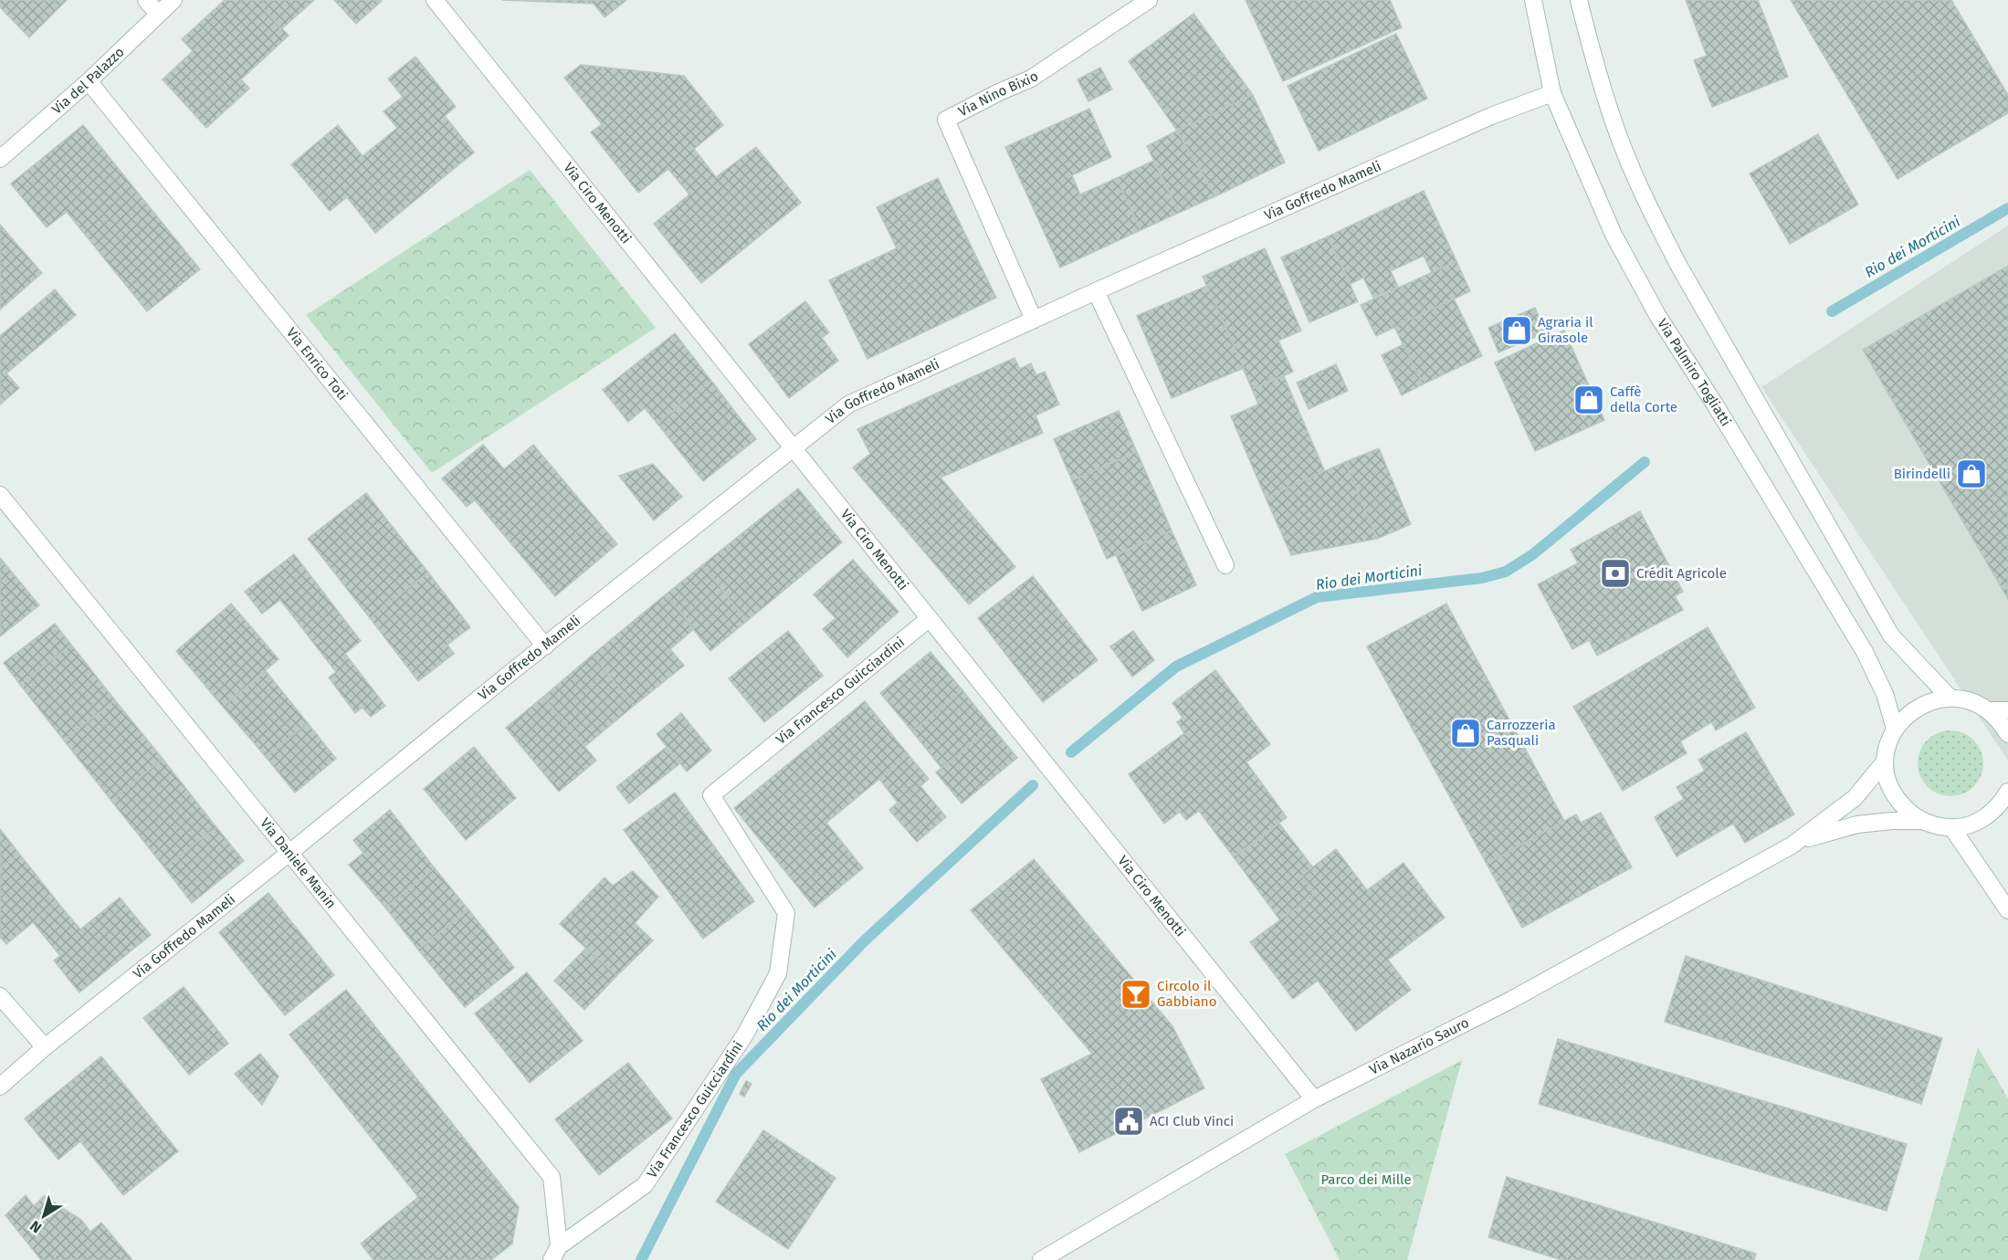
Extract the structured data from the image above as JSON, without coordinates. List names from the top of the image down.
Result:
{
  "streets": {
    "street": [
      "Via del Palazzo",
      "Via Nino Bixio",
      "Via Goffredo Mameli",
      "Via Ciro Menotti",
      "Via Enrico Toti",
      "Via Palmiro Togliatti",
      "Via Francesco Guicciardini",
      "Via Daniele Manin",
      "Via Nazario Sauro"
    ]
  },
  "crossings": [
    ["Via del Palazzo", "Via Enrico Toti"],
    ["Via Nino Bixio", "Via Goffredo Mameli"],
    ["Via Goffredo Mameli", "Via Ciro Menotti"],
    ["Via Goffredo Mameli", "Via Enrico Toti"],
    ["Via Goffredo Mameli", "Via Palmiro Togliatti"],
    ["Via Goffredo Mameli", "Via Daniele Manin"],
    ["Via Ciro Menotti", "Via Francesco Guicciardini"],
    ["Via Ciro Menotti", "Via Nazario Sauro"],
    ["Via Francesco Guicciardini", "Via Daniele Manin"]
  ],
  "water": ["Rio dei Morticini"],
  "parks": ["Parco dei Mille"],
  "places": {
    "shop": [
      "Agraria il Girasole",
      "Caffè della Corte",
      "Birindelli",
      "Carrozzeria Pasquali"
    ],
    "bank": ["Crédit Agricole"],
    "bar": ["Circolo il Gabbiano"],
    "public building": ["ACI Club Vinci"]
  },
  "north": "bottom left"
}
